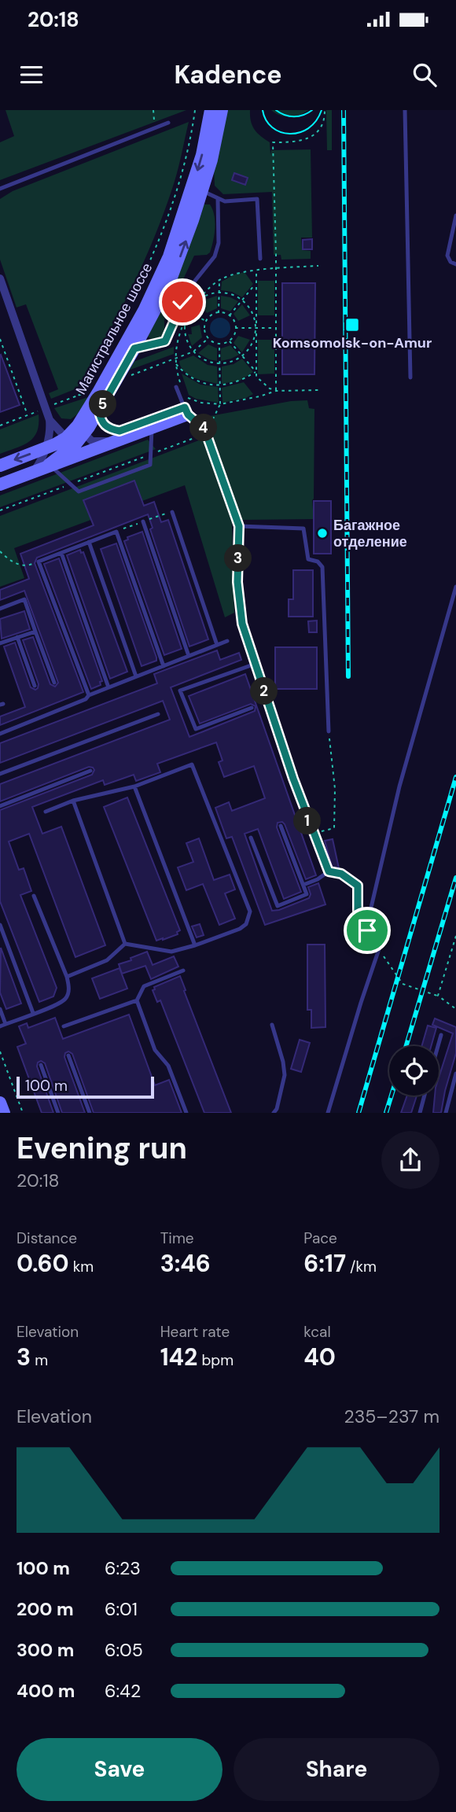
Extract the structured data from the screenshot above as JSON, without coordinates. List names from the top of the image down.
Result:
{
  "streets": {
    "main road": ["Магистральное шоссе"]
  },
  "places": {
    "transit": ["Komsomolsk-on-Amur"],
    "other": ["Багажное отделение"]
  },
  "scale_bar": "100 m",
  "page": {
    "status": "20:18",
    "header": "Kadence",
    "pins": [
      "5",
      "4",
      "3",
      "2",
      "1"
    ],
    "scale": "100 m",
    "heading": ["Evening run", "20:18"],
    "stats": [
      ["Distance", "0.60 km"],
      ["Time", "3:46"],
      ["Pace", "6:17 /km"],
      ["Elevation", "3 m"],
      ["Heart rate", "142 bpm"],
      ["kcal", "40"]
    ],
    "chart": ["Elevation", "235–237 m"],
    "list": [
      {
        "name": "100 m",
        "note": "6:23"
      },
      {
        "name": "200 m",
        "note": "6:01"
      },
      {
        "name": "300 m",
        "note": "6:05"
      },
      {
        "name": "400 m",
        "note": "6:42"
      }
    ],
    "buttons": ["Save", "Share"]
  }
}
